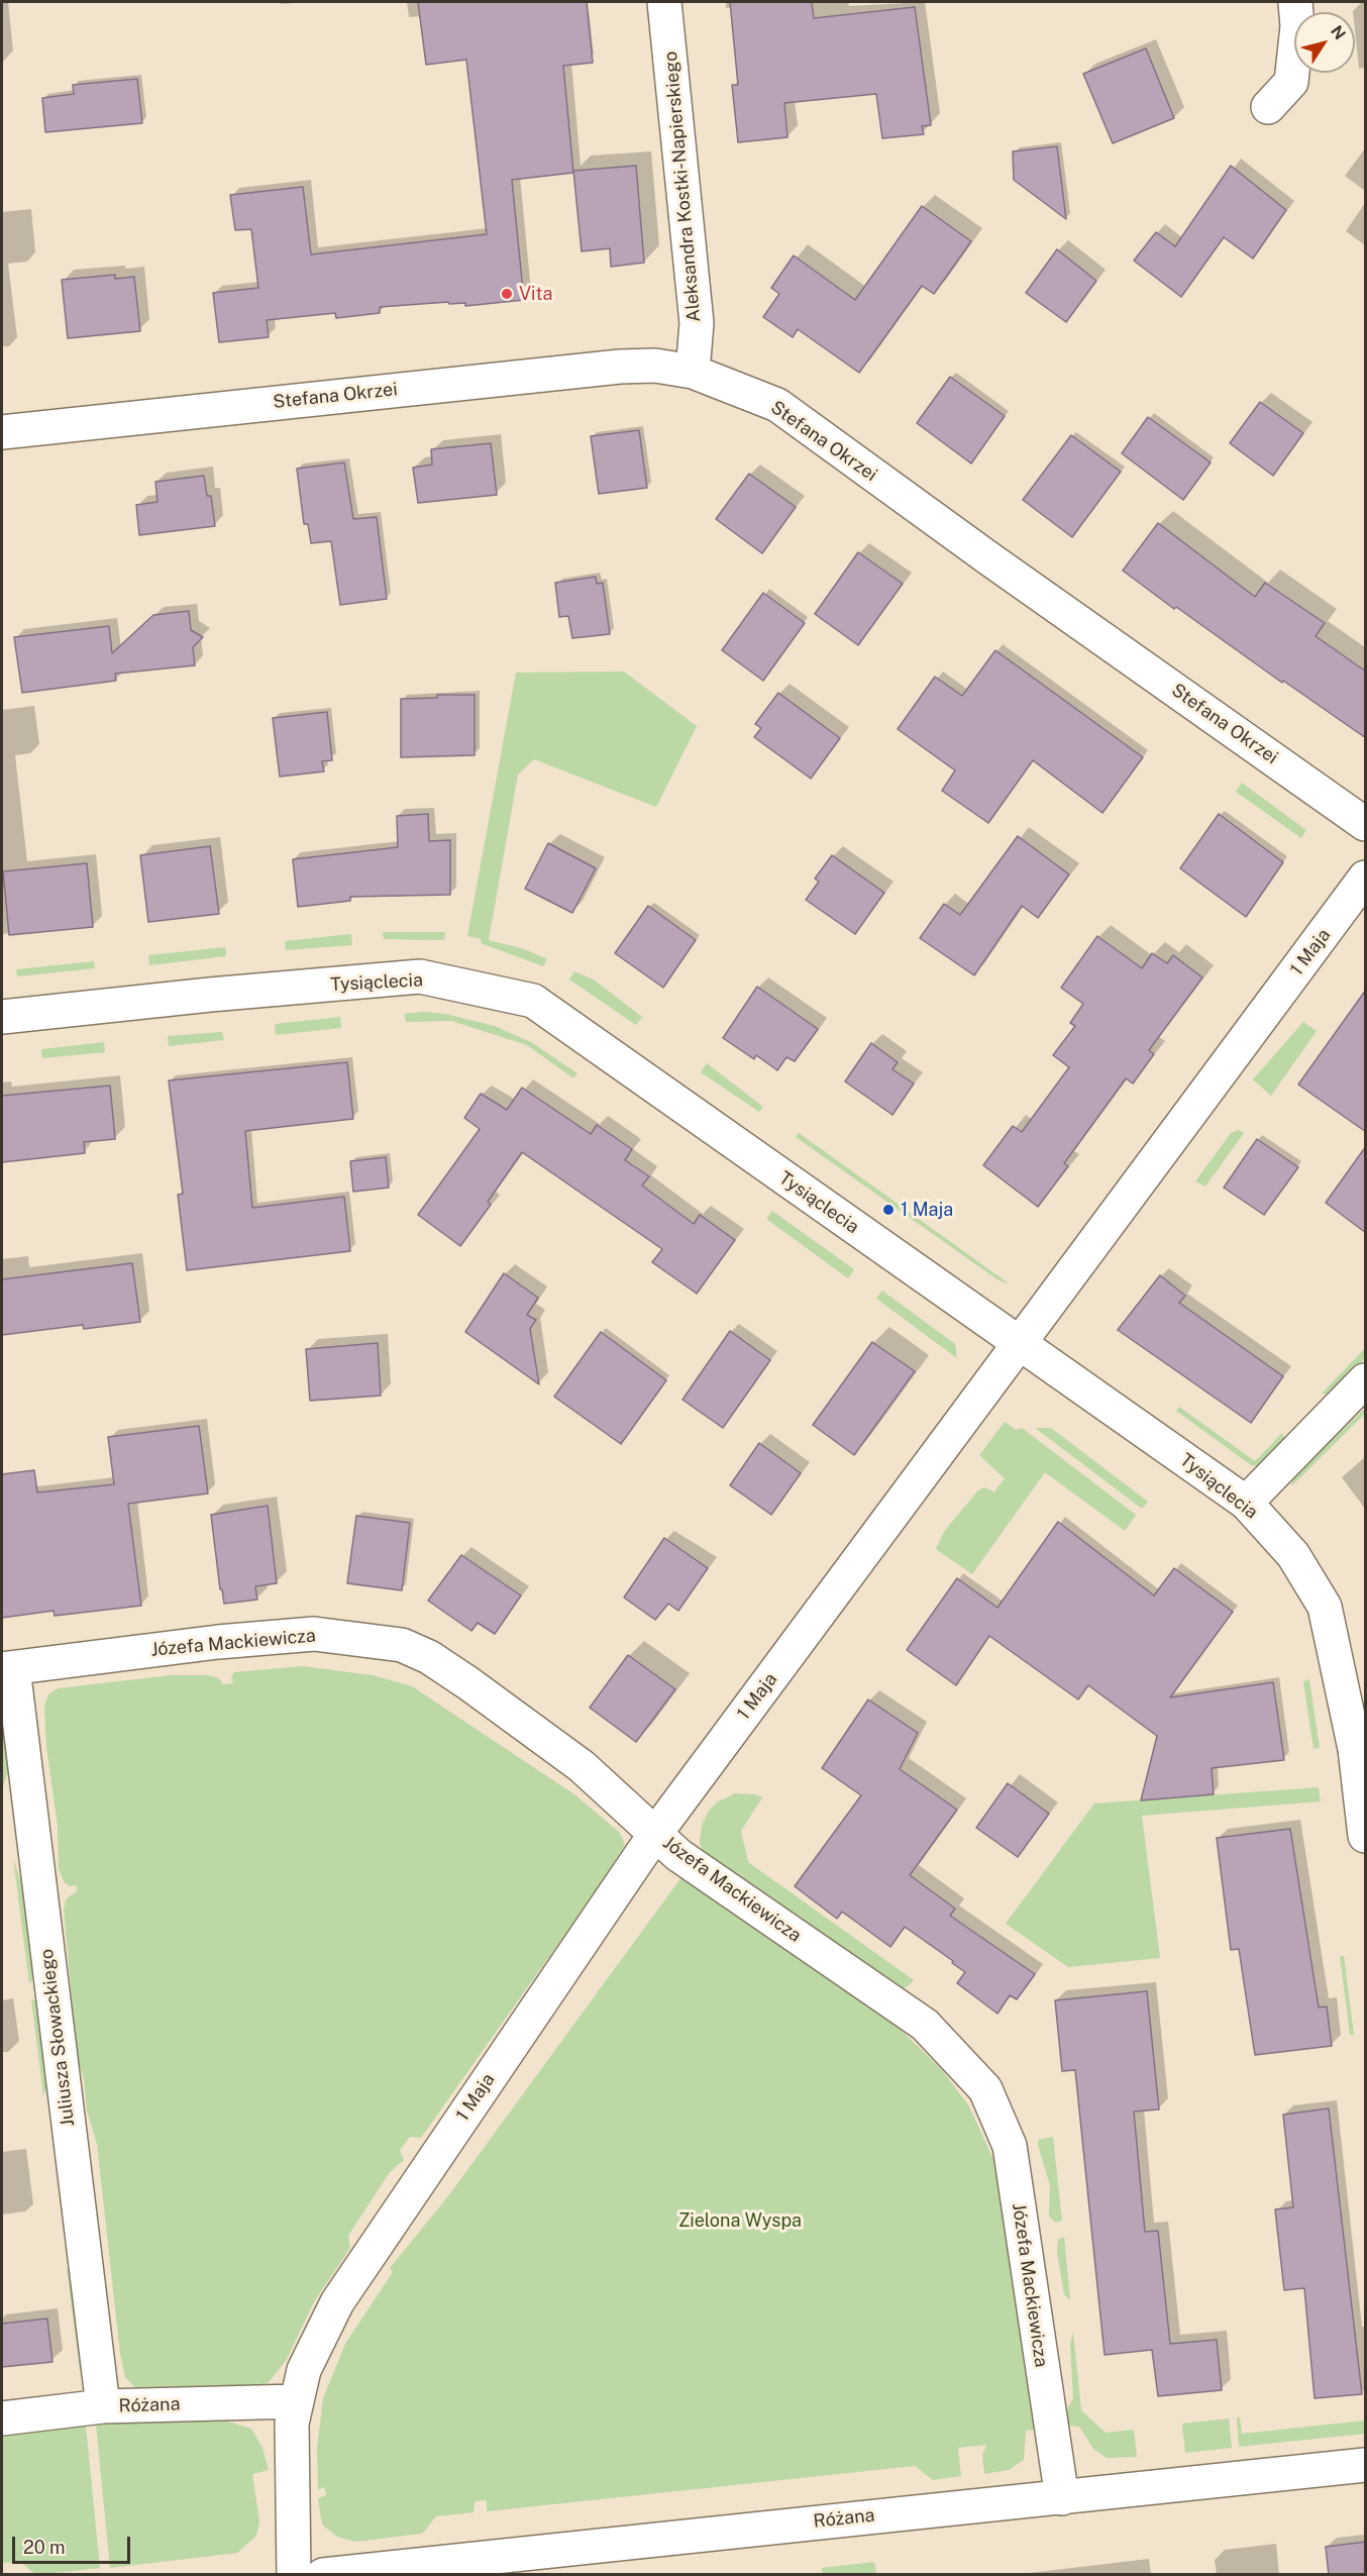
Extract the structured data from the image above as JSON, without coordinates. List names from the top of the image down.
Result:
{
  "streets": {
    "street": [
      "Aleksandra Kostki-Napierskiego",
      "Stefana Okrzei",
      "1 Maja",
      "Tysiąclecia",
      "Józefa Mackiewicza",
      "Juliusza Słowackiego",
      "Różana"
    ]
  },
  "crossings": [
    ["Aleksandra Kostki-Napierskiego", "Stefana Okrzei"],
    ["1 Maja", "Tysiąclecia"],
    ["1 Maja", "Józefa Mackiewicza"],
    ["1 Maja", "Różana"],
    ["Józefa Mackiewicza", "Juliusza Słowackiego"],
    ["Józefa Mackiewicza", "Różana"],
    ["Juliusza Słowackiego", "Różana"]
  ],
  "parks": ["Zielona Wyspa"],
  "places": ["Vita", "1 Maja"],
  "scale_bar": "20 m",
  "north": "top right"
}
